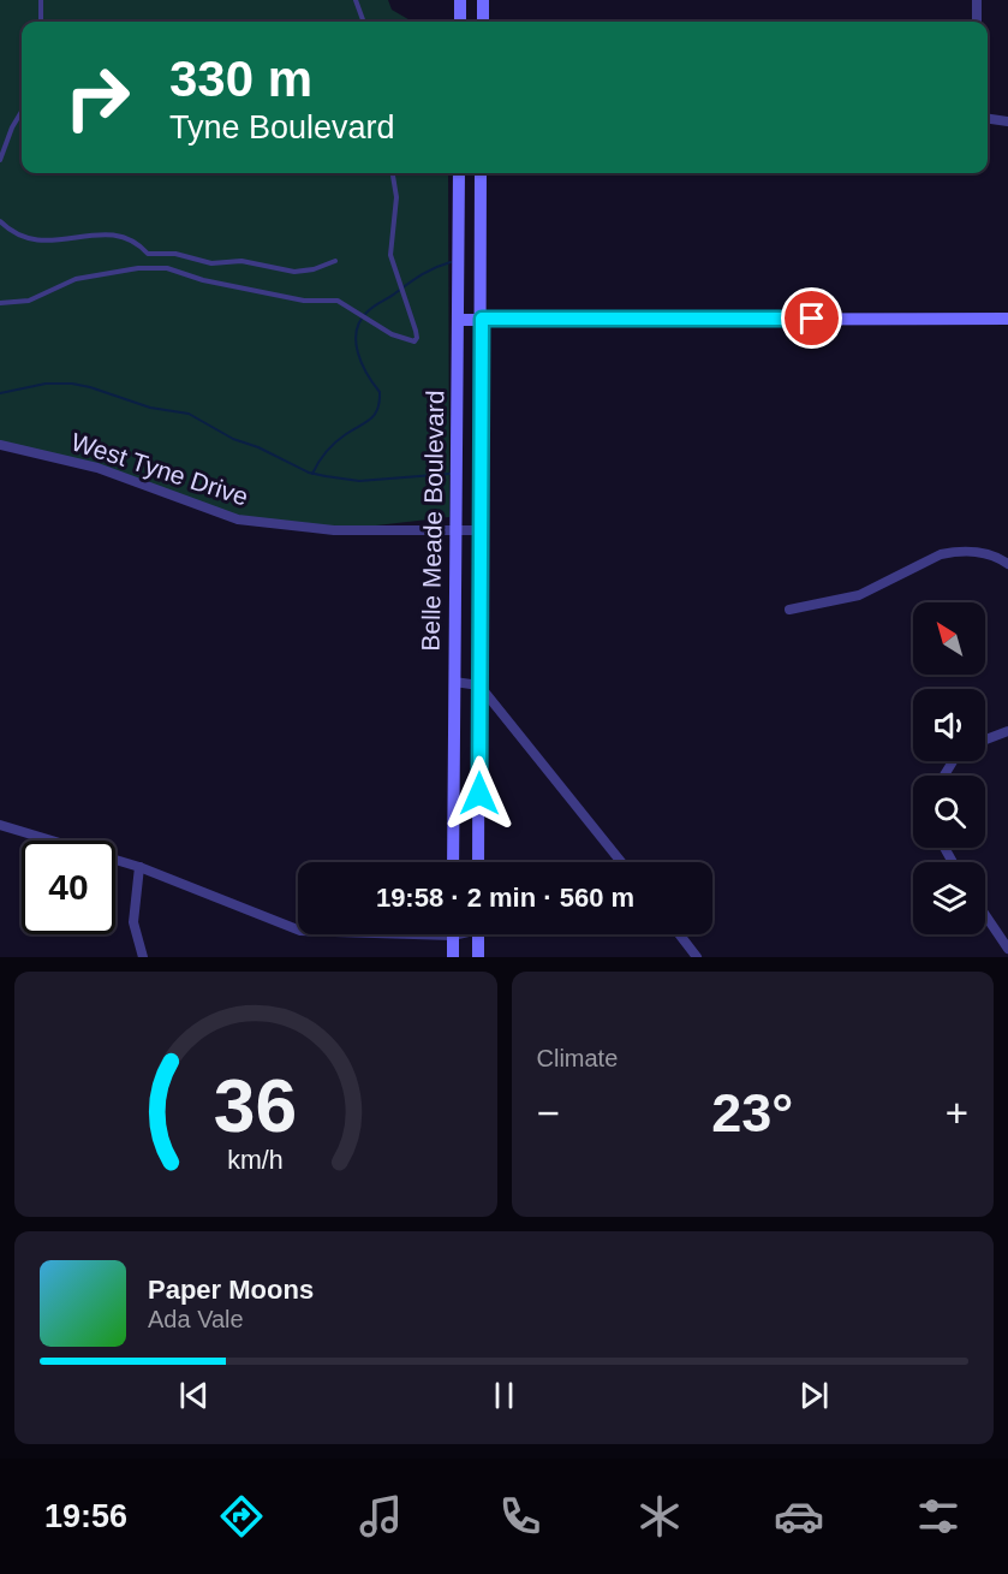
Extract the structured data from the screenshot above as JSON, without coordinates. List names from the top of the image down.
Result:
{
  "streets": {
    "street": ["West Tyne Drive", "Belle Meade Boulevard"]
  },
  "crossings": [
    ["West Tyne Drive", "Belle Meade Boulevard"]
  ],
  "north": "top left",
  "page": {
    "turn": ["330 m", "Tyne Boulevard"],
    "limit": "40",
    "trip": "19:58 · 2 min · 560 m",
    "tile": "Climate",
    "heat": ["−", "23°", "+"],
    "song": ["Paper Moons", "Ada Vale"],
    "tabs": "19:56",
    "gauge": ["36", "km/h"]
  }
}
